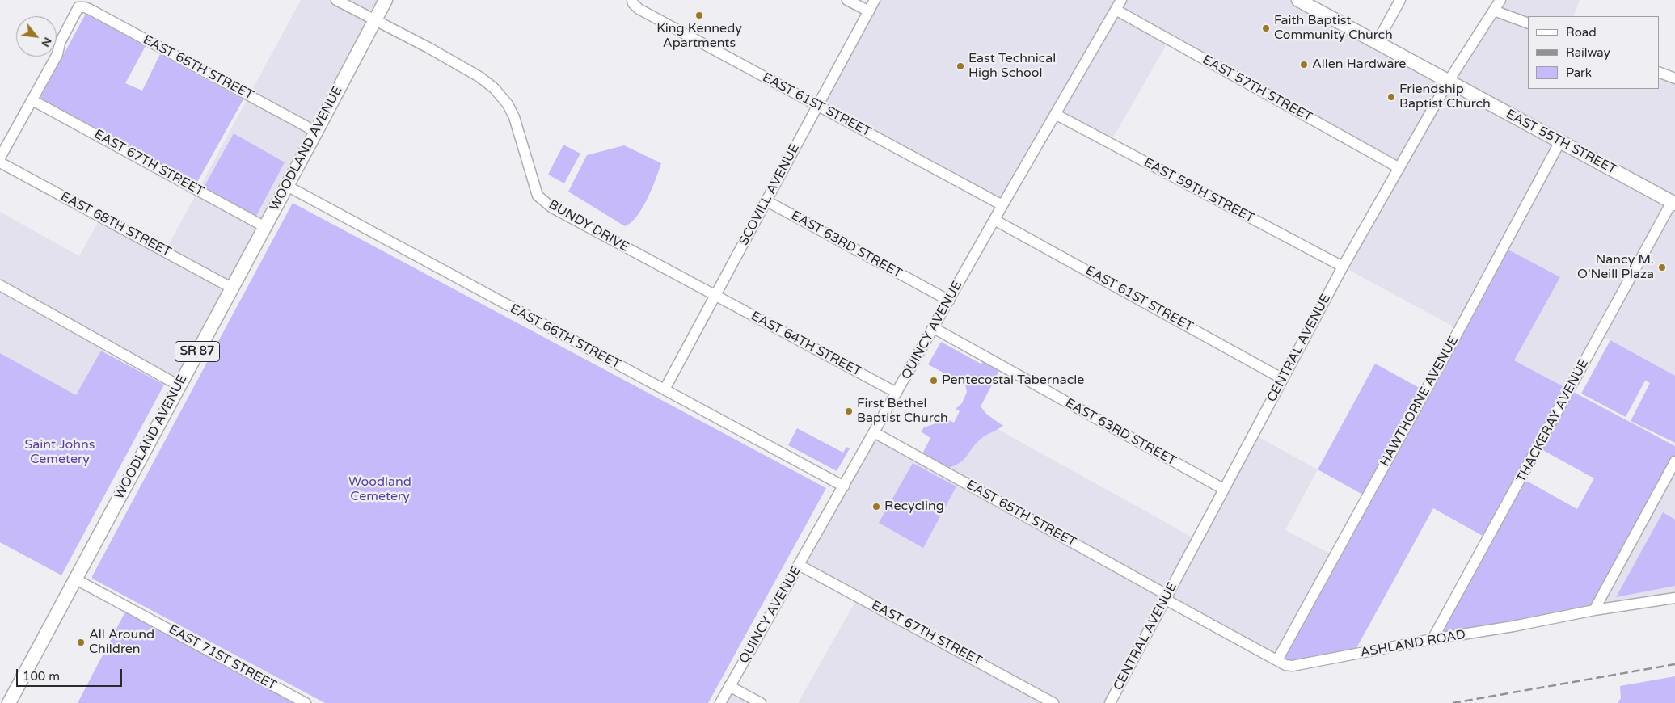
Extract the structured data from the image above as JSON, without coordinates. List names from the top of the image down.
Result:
{
  "streets": {
    "main road": ["EAST 55TH STREET", "WOODLAND AVENUE", "SR 87"],
    "street": [
      "EAST 65TH STREET",
      "EAST 57TH STREET",
      "EAST 61ST STREET",
      "EAST 67TH STREET",
      "EAST 59TH STREET",
      "SCOVILL AVENUE",
      "EAST 68TH STREET",
      "BUNDY DRIVE",
      "EAST 63RD STREET",
      "QUINCY AVENUE",
      "EAST 66TH STREET",
      "EAST 64TH STREET",
      "CENTRAL AVENUE",
      "HAWTHORNE AVENUE",
      "THACKERAY AVENUE",
      "ASHLAND ROAD",
      "EAST 71ST STREET"
    ]
  },
  "crossings": [
    ["EAST 65TH STREET", "WOODLAND AVENUE"],
    ["EAST 65TH STREET", "QUINCY AVENUE"],
    ["EAST 65TH STREET", "CENTRAL AVENUE"],
    ["EAST 65TH STREET", "ASHLAND ROAD"],
    ["EAST 57TH STREET", "QUINCY AVENUE"],
    ["EAST 57TH STREET", "CENTRAL AVENUE"],
    ["EAST 61ST STREET", "SCOVILL AVENUE"],
    ["EAST 61ST STREET", "QUINCY AVENUE"],
    ["EAST 61ST STREET", "CENTRAL AVENUE"],
    ["EAST 55TH STREET", "CENTRAL AVENUE"],
    ["EAST 55TH STREET", "HAWTHORNE AVENUE"],
    ["EAST 55TH STREET", "THACKERAY AVENUE"],
    ["WOODLAND AVENUE", "EAST 67TH STREET"],
    ["WOODLAND AVENUE", "EAST 68TH STREET"],
    ["WOODLAND AVENUE", "BUNDY DRIVE"],
    ["WOODLAND AVENUE", "EAST 66TH STREET"],
    ["WOODLAND AVENUE", "EAST 71ST STREET"],
    ["EAST 67TH STREET", "QUINCY AVENUE"],
    ["EAST 59TH STREET", "QUINCY AVENUE"],
    ["EAST 59TH STREET", "CENTRAL AVENUE"],
    ["SCOVILL AVENUE", "BUNDY DRIVE"],
    ["SCOVILL AVENUE", "EAST 63RD STREET"],
    ["SCOVILL AVENUE", "EAST 66TH STREET"],
    ["SCOVILL AVENUE", "EAST 64TH STREET"],
    ["BUNDY DRIVE", "EAST 64TH STREET"],
    ["EAST 63RD STREET", "QUINCY AVENUE"],
    ["EAST 63RD STREET", "CENTRAL AVENUE"],
    ["QUINCY AVENUE", "EAST 66TH STREET"],
    ["QUINCY AVENUE", "EAST 64TH STREET"],
    ["CENTRAL AVENUE", "ASHLAND ROAD"],
    ["HAWTHORNE AVENUE", "ASHLAND ROAD"],
    ["THACKERAY AVENUE", "ASHLAND ROAD"]
  ],
  "parks": ["Saint Johns Cemetery", "Woodland Cemetery"],
  "places": [
    "King Kennedy Apartments",
    "Faith Baptist Community Church",
    "Allen Hardware",
    "East Technical High School",
    "Friendship Baptist Church",
    "Nancy M. O'Neill Plaza",
    "Pentecostal Tabernacle",
    "First Bethel Baptist Church",
    "Recycling",
    "All Around Children"
  ],
  "legend": ["Road", "Railway", "Park"],
  "scale_bar": "100 m",
  "north": "bottom right"
}
